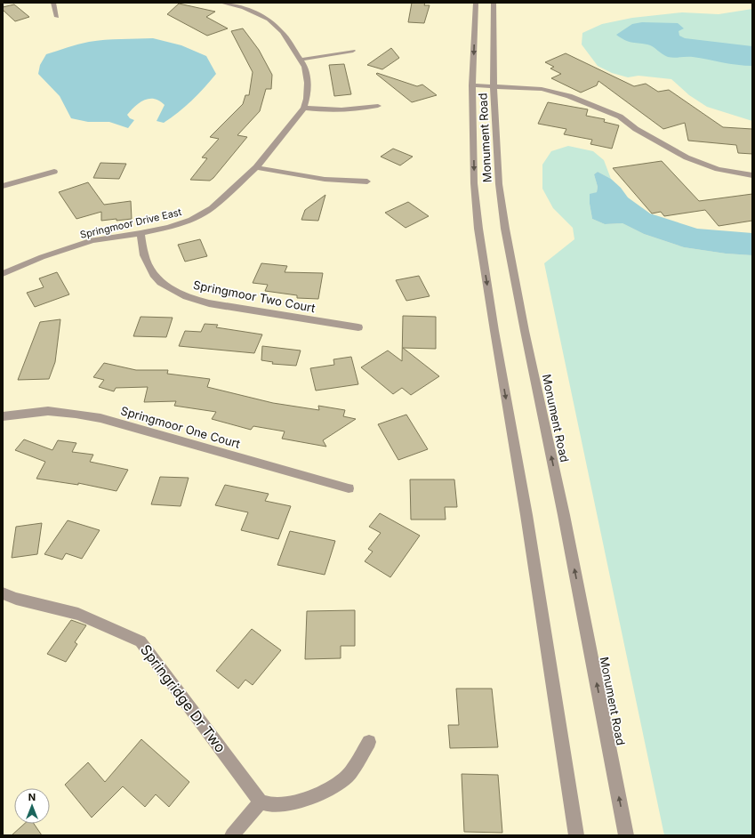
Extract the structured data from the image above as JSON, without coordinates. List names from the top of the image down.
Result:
{
  "streets": {
    "street": [
      "Monument Road",
      "Springmoor Drive East",
      "Springmoor Two Court",
      "Springmoor One Court",
      "Springridge Dr Two"
    ]
  },
  "crossings": [
    ["Springmoor Drive East", "Springmoor Two Court"]
  ],
  "north": "top"
}
